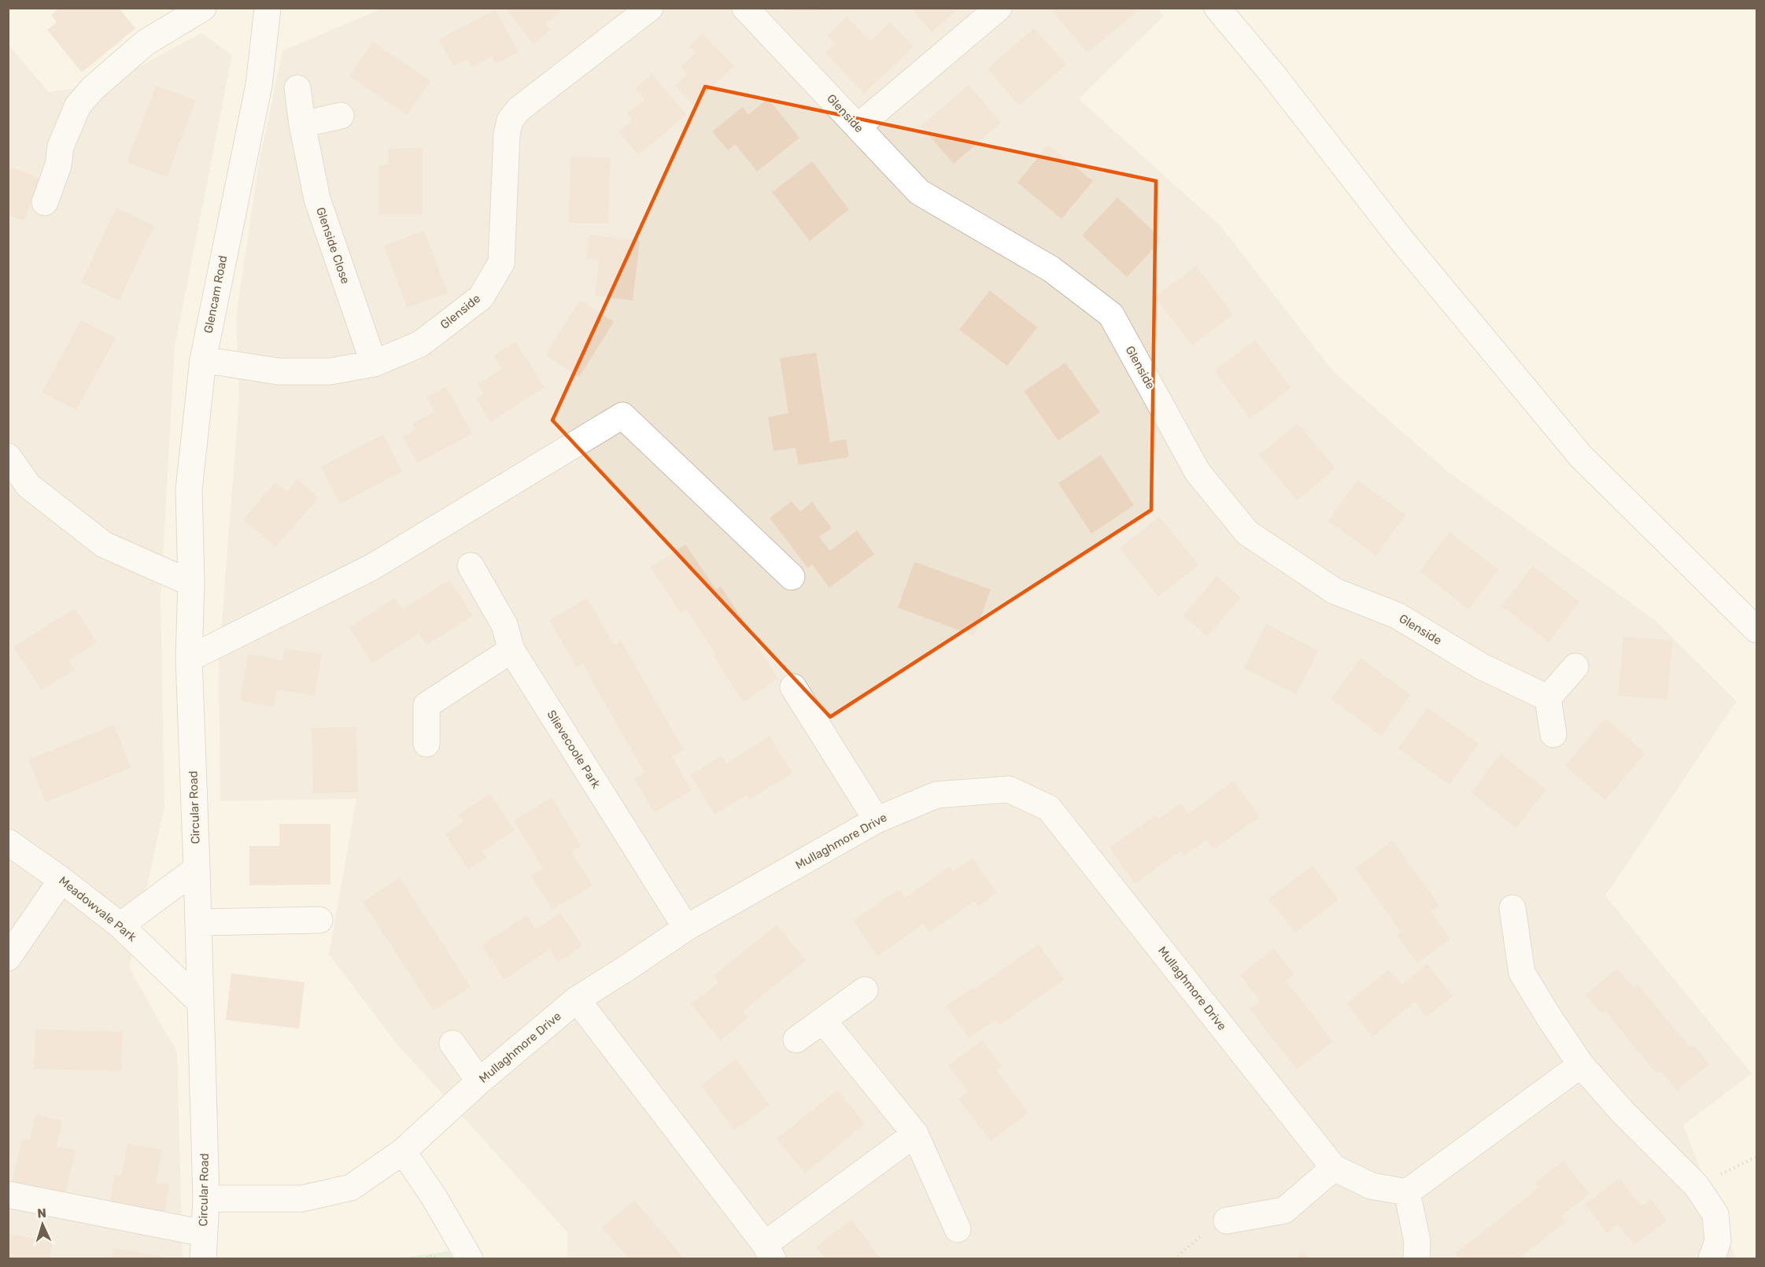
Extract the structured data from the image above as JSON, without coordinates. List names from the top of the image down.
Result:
{
  "streets": {
    "street": [
      "Glenside",
      "Glenside Close",
      "Glencam Road",
      "Slievecoole Park",
      "Circular Road",
      "Mullaghmore Drive",
      "Meadowvale Park"
    ]
  },
  "crossings": [
    ["Glenside", "Glenside Close"],
    ["Glenside", "Glencam Road"],
    ["Glencam Road", "Circular Road"],
    ["Slievecoole Park", "Mullaghmore Drive"],
    ["Circular Road", "Mullaghmore Drive"],
    ["Circular Road", "Meadowvale Park"]
  ],
  "north": "top"
}
